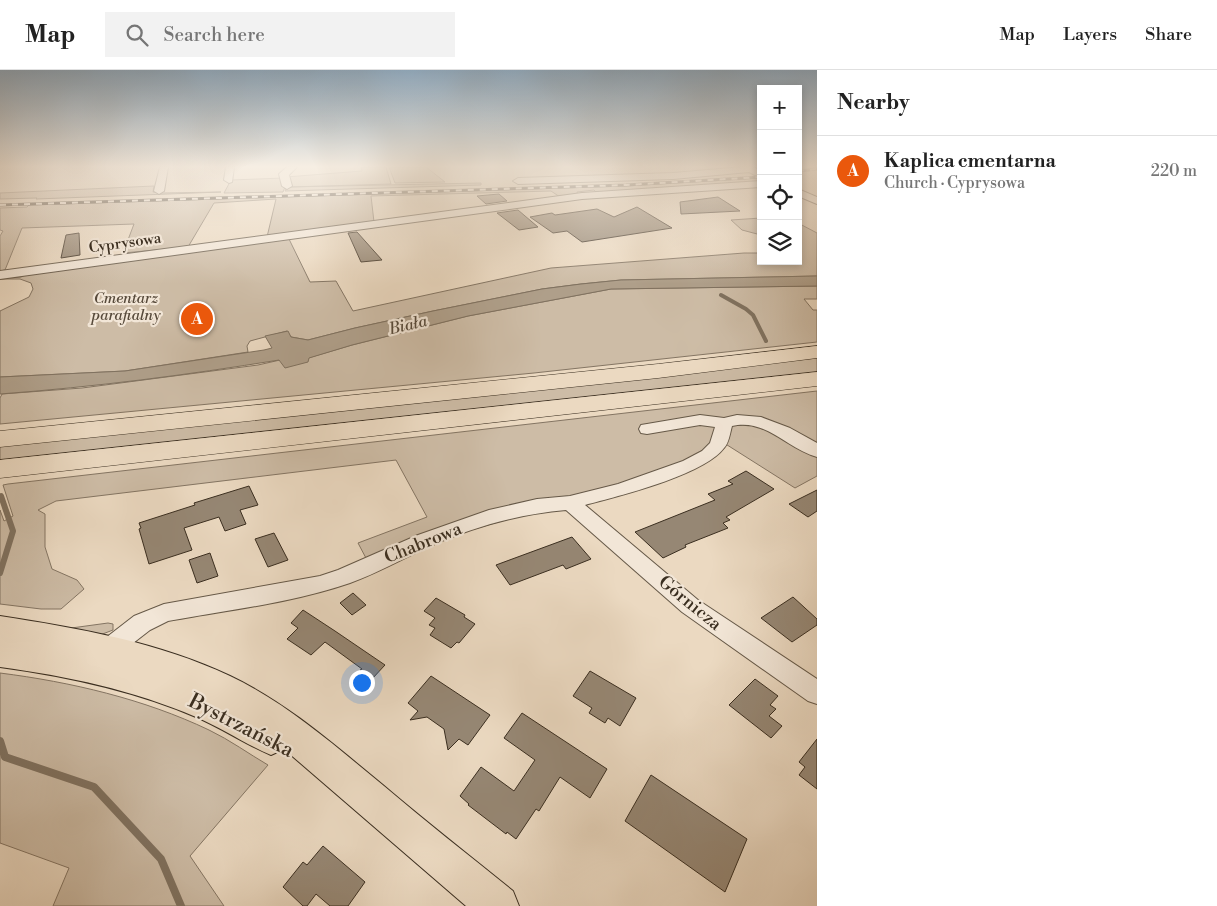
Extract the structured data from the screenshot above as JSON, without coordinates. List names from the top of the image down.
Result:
{
  "streets": {
    "main road": ["Bystrzańska"],
    "street": ["Cyprysowa", "Chabrowa", "Górnicza"]
  },
  "crossings": [
    ["Chabrowa", "Górnicza"],
    ["Chabrowa", "Bystrzańska"]
  ],
  "water": ["Biała"],
  "parks": ["Cmentarz parafialny"],
  "page": {
    "header": "Map",
    "search": "Search here",
    "nav": ["Map", "Layers", "Share"],
    "heading": "Nearby",
    "map_buttons": ["+", "−"],
    "list": [
      {
        "mark": "A",
        "name": "Kaplica cmentarna",
        "note": "Church · Cyprysowa",
        "value": "220 m"
      }
    ],
    "pins": "A"
  }
}
